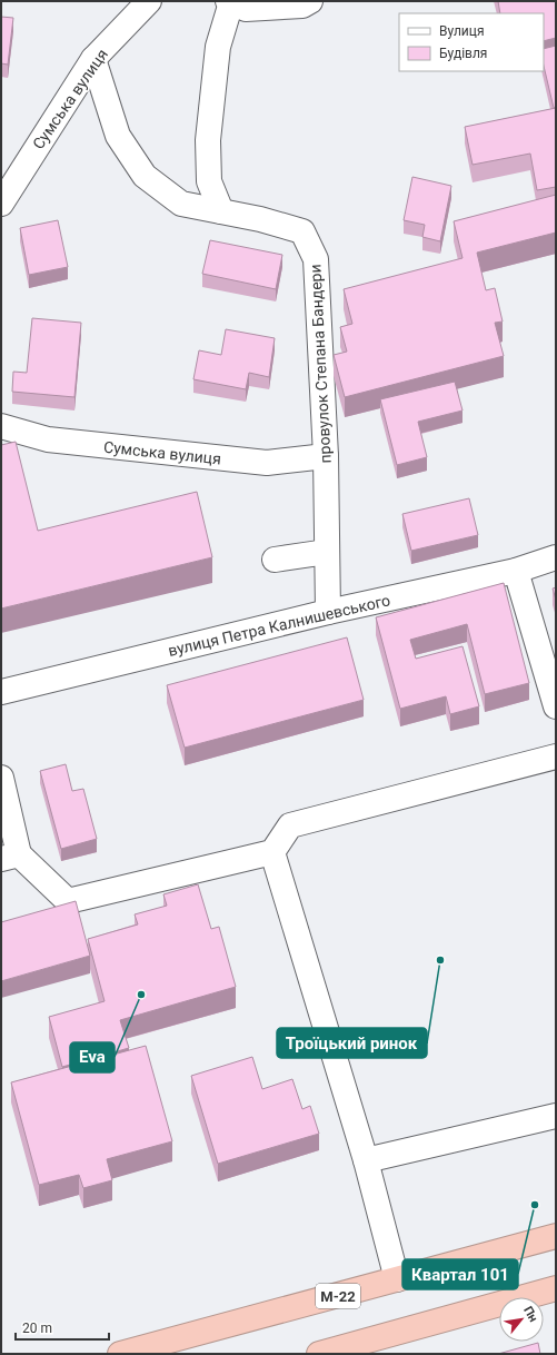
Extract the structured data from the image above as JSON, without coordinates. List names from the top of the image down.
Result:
{
  "streets": {
    "highway": ["М-22"],
    "street": ["Сумська вулиця", "провулок Степана Бандери", "вулиця Петра Калнишевського"]
  },
  "crossings": [
    ["Сумська вулиця", "провулок Степана Бандери"],
    ["провулок Степана Бандери", "вулиця Петра Калнишевського"]
  ],
  "places": ["Троїцький ринок", "Eva", "Квартал 101"],
  "legend": ["Вулиця", "Будівля"],
  "scale_bar": "20 m",
  "north": "top right"
}
